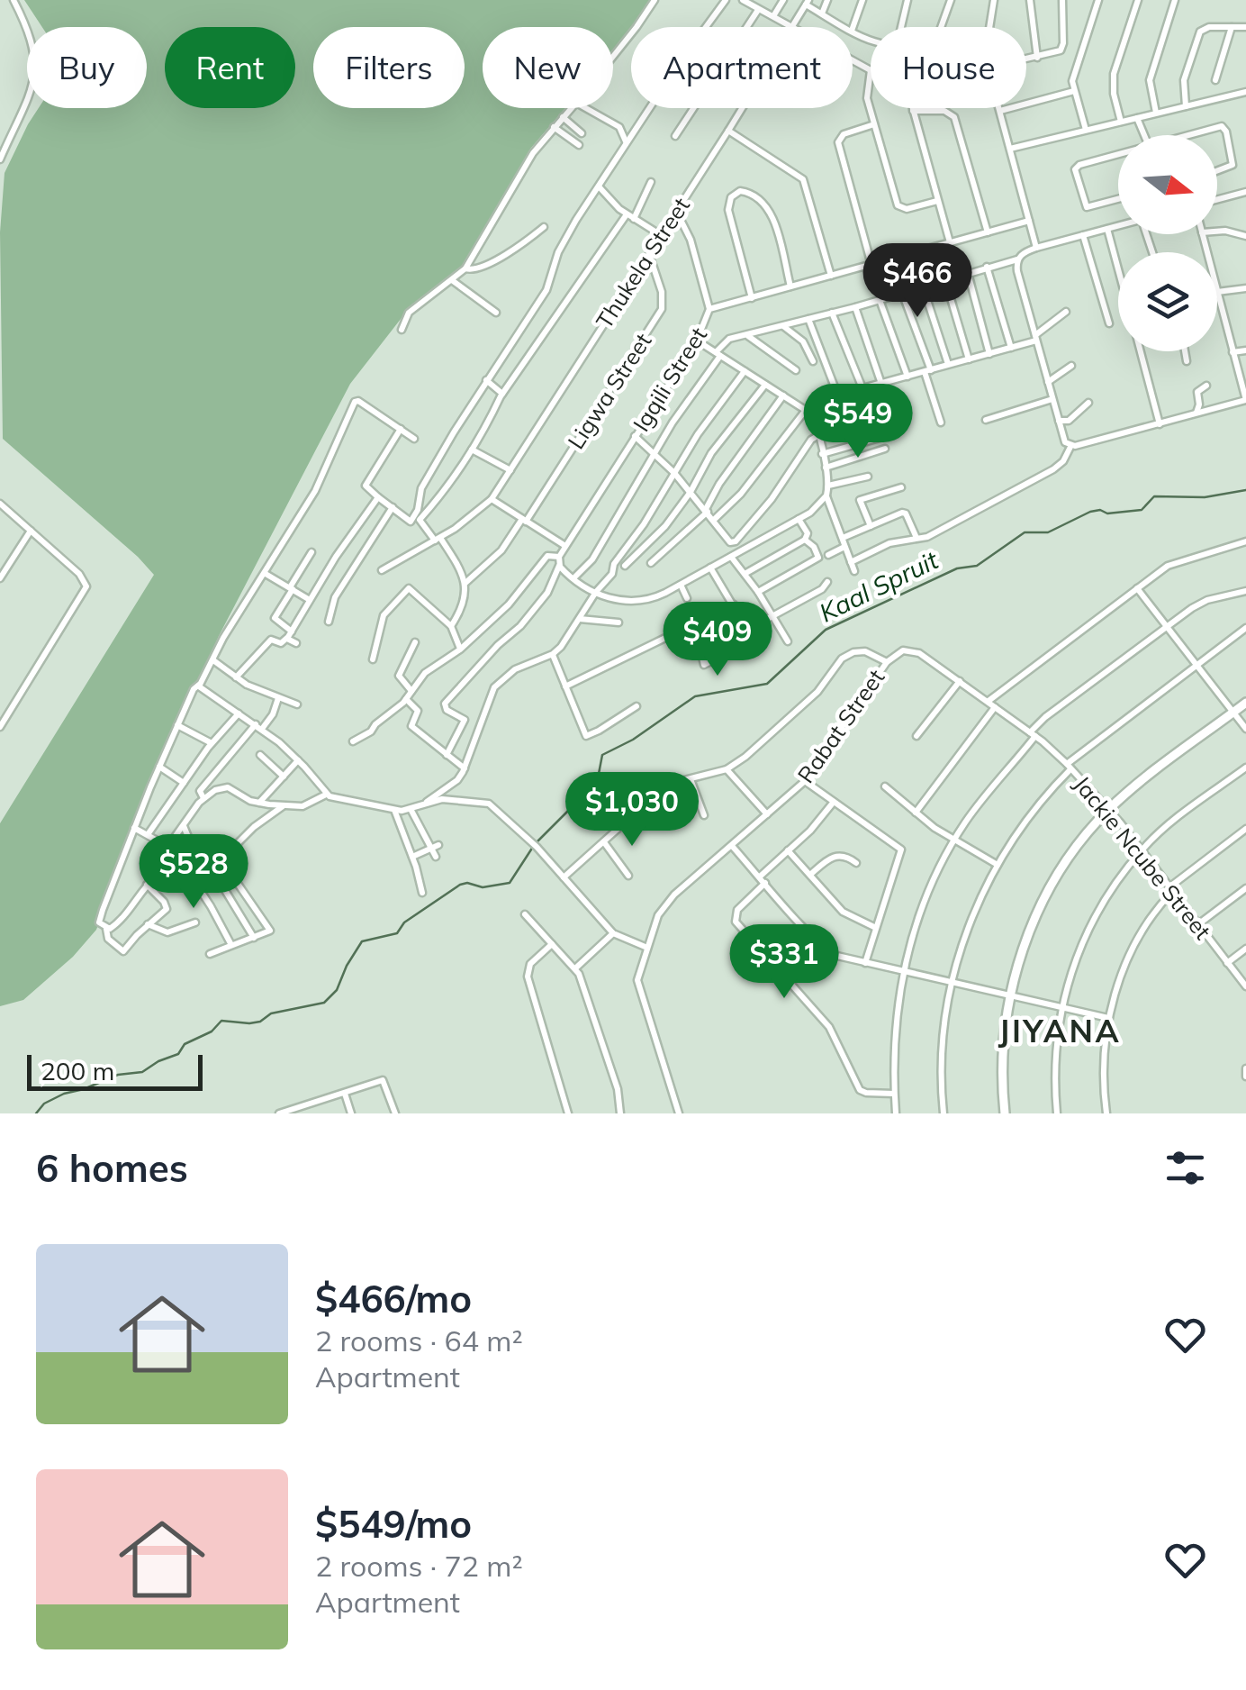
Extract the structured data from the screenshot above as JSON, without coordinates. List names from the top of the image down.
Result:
{
  "streets": {
    "street": [
      "Thukela Street",
      "Igqili Street",
      "Ligwa Street",
      "Rabat Street",
      "Jackie Ncube Street"
    ]
  },
  "crossings": [
    ["Thukela Street", "Ligwa Street"],
    ["Rabat Street", "Jackie Ncube Street"]
  ],
  "districts": ["JIYANA"],
  "water": ["Kaal Spruit"],
  "scale_bar": "200 m",
  "north": "right",
  "page": {
    "chip": [
      "Buy",
      "Rent",
      "Filters",
      "New",
      "Apartment",
      "House"
    ],
    "price": [
      "$466",
      "$549",
      "$409",
      "$1,030",
      "$528",
      "$331"
    ],
    "scale": "200 m",
    "heading": "6 homes",
    "list": [
      {
        "name": "$466/mo",
        "note": "2 rooms · 64 m² · Apartment"
      },
      {
        "name": "$549/mo",
        "note": "2 rooms · 72 m² · Apartment"
      }
    ]
  }
}
